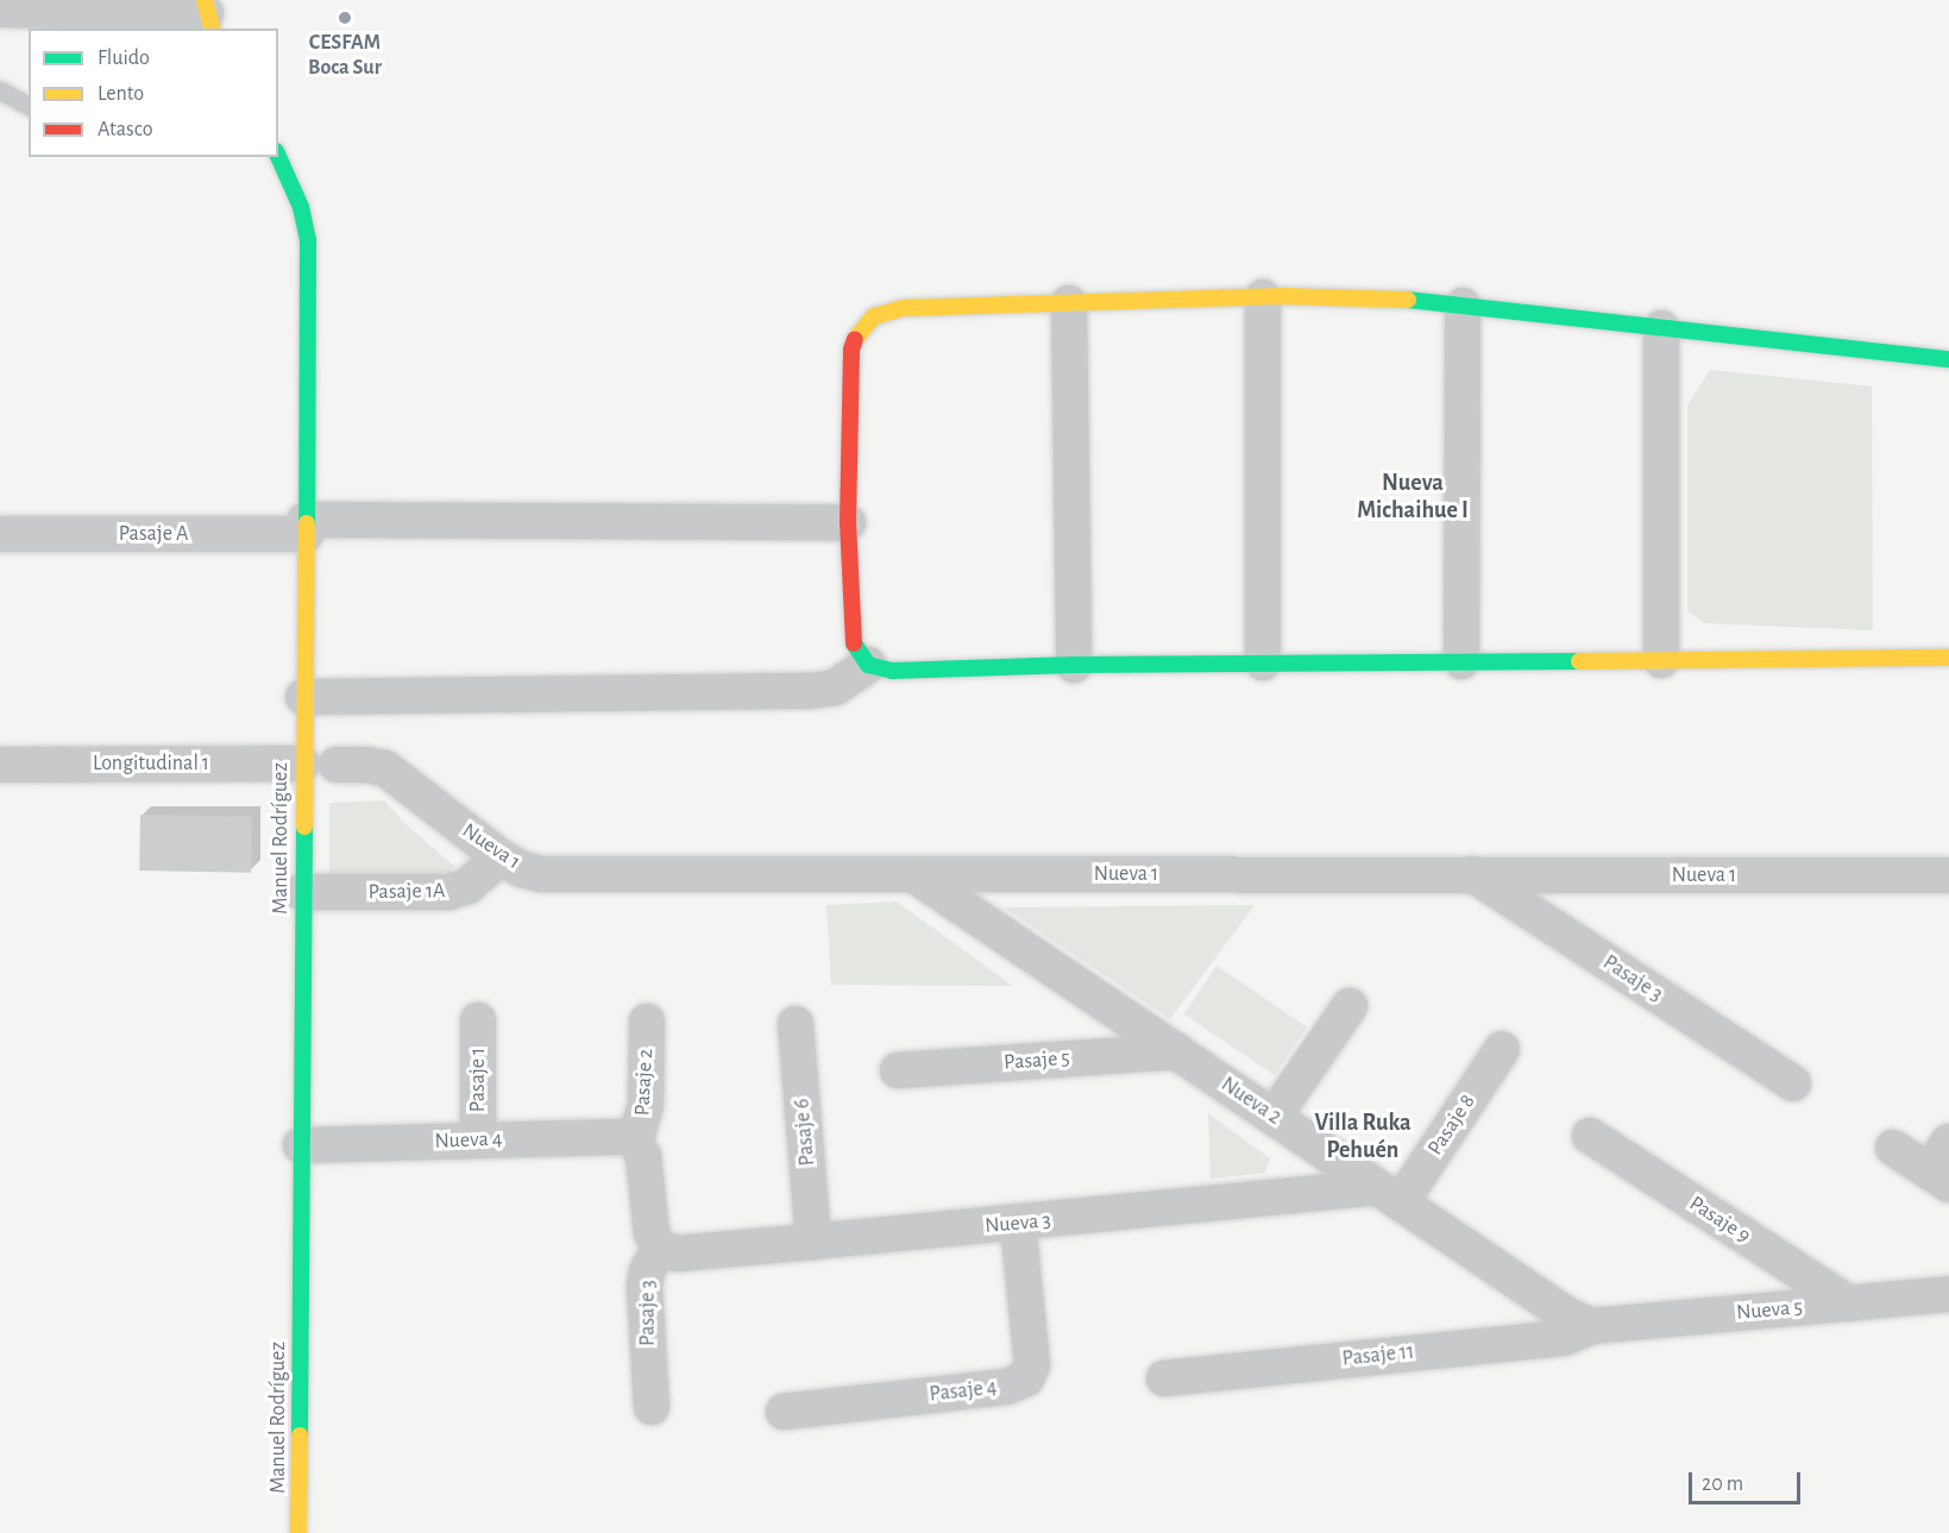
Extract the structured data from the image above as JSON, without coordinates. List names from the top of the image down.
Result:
{
  "streets": {
    "street": [
      "Pasaje A",
      "Longitudinal 1",
      "Manuel Rodríguez",
      "Nueva 1",
      "Pasaje 1A",
      "Pasaje 3",
      "Pasaje 5",
      "Pasaje 1",
      "Pasaje 2",
      "Nueva 2",
      "Pasaje 8",
      "Pasaje 6",
      "Nueva 4",
      "Pasaje 9",
      "Nueva 3",
      "Nueva 5",
      "Pasaje 11",
      "Pasaje 4"
    ]
  },
  "crossings": [
    ["Pasaje A", "Manuel Rodríguez"],
    ["Longitudinal 1", "Manuel Rodríguez"],
    ["Longitudinal 1", "Nueva 1"],
    ["Manuel Rodríguez", "Nueva 1"],
    ["Manuel Rodríguez", "Pasaje 1A"],
    ["Manuel Rodríguez", "Nueva 4"],
    ["Nueva 1", "Pasaje 1A"],
    ["Nueva 1", "Pasaje 3"],
    ["Nueva 1", "Nueva 2"],
    ["Pasaje 3", "Pasaje 2"],
    ["Pasaje 3", "Nueva 4"],
    ["Pasaje 3", "Nueva 3"],
    ["Pasaje 5", "Nueva 2"],
    ["Pasaje 1", "Nueva 4"],
    ["Pasaje 2", "Nueva 4"],
    ["Nueva 2", "Pasaje 8"],
    ["Nueva 2", "Nueva 3"],
    ["Nueva 2", "Nueva 5"],
    ["Nueva 2", "Pasaje 11"],
    ["Pasaje 8", "Nueva 3"],
    ["Pasaje 6", "Nueva 3"],
    ["Pasaje 9", "Nueva 5"],
    ["Nueva 3", "Pasaje 4"],
    ["Nueva 5", "Pasaje 11"]
  ],
  "districts": ["Nueva Michaihue I", "Villa Ruka Pehuén"],
  "places": ["CESFAM Boca Sur"],
  "legend": ["Fluido", "Lento", "Atasco"],
  "scale_bar": "20 m"
}
